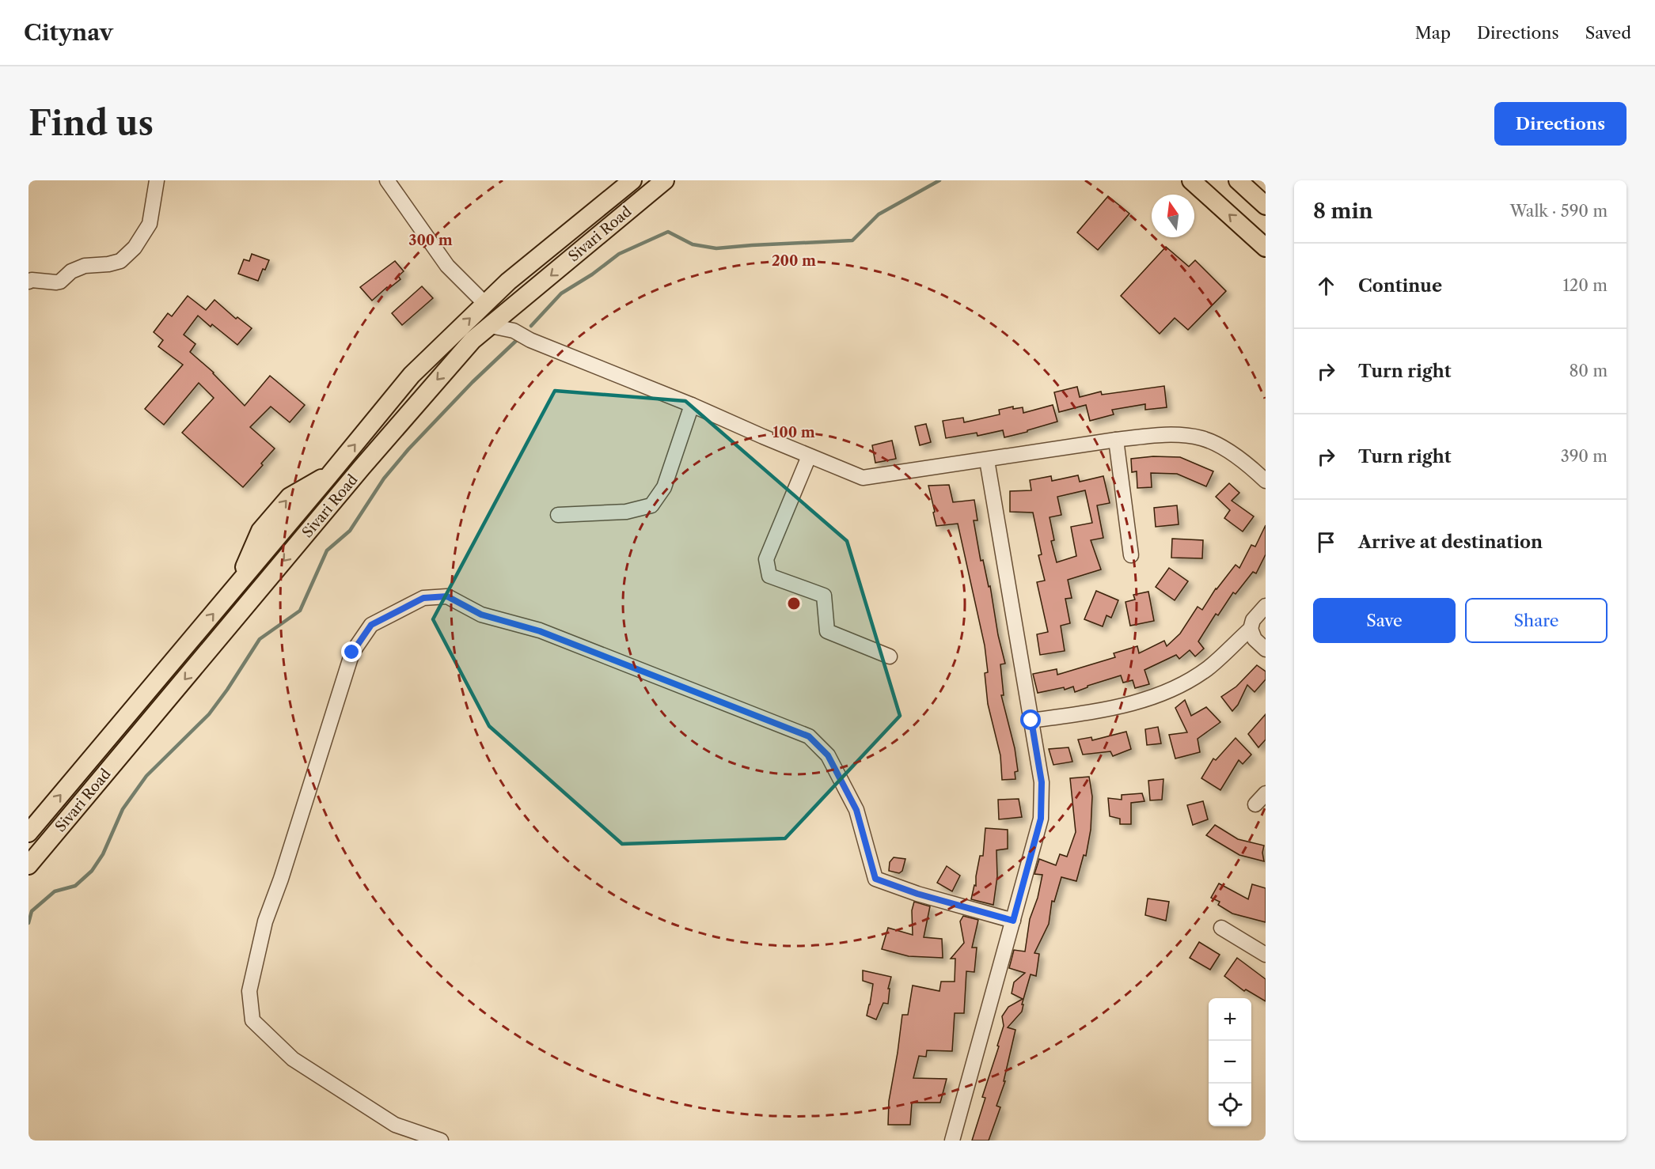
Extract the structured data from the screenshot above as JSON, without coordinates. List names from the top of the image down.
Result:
{
  "streets": {
    "main road": ["Sivari Road"]
  },
  "north": "top",
  "page": {
    "header": "Citynav",
    "nav": ["Map", "Directions", "Saved"],
    "buttons": [
      "Directions",
      ["Save", "Share"]
    ],
    "title": "Find us",
    "heading": ["8 min", "Walk · 590 m"],
    "list": [
      ["Continue", "120 m"],
      ["Turn right", "80 m"],
      ["Turn right", "390 m"],
      "Arrive at destination"
    ],
    "map_buttons": ["+", "−"]
  },
  "rings": ["300 m", "200 m", "100 m"]
}
